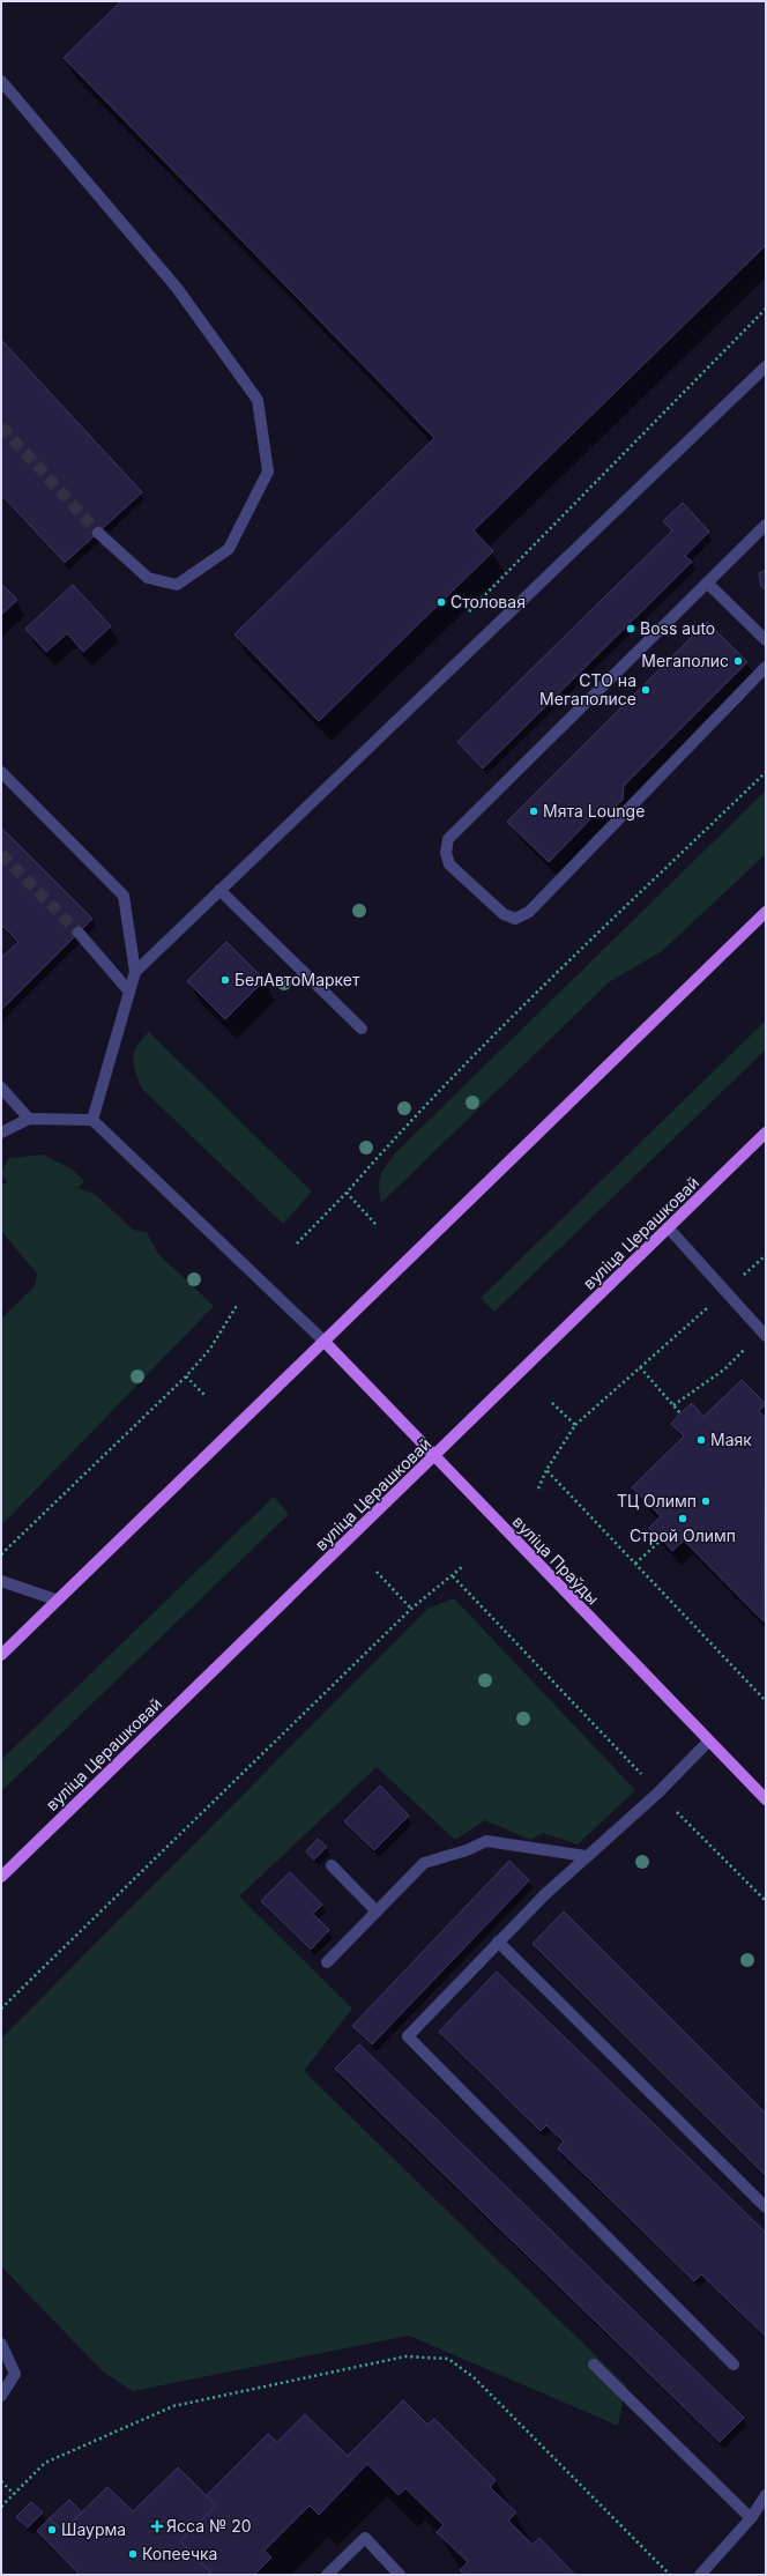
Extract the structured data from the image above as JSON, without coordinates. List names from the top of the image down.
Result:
{
  "streets": {
    "main road": ["вуліца Церашковай", "вуліца Праўды"]
  },
  "crossings": [
    ["вуліца Церашковай", "вуліца Праўды"]
  ],
  "places": {
    "other": [
      "Столовая",
      "Boss auto",
      "Мегаполис",
      "СТО на Мегаполисе",
      "Мята Lounge",
      "БелАвтоМаркет",
      "Маяк",
      "ТЦ Олимп",
      "Строй Олимп",
      "Шаурма",
      "Копеечка"
    ],
    "health": ["Ясса № 20"]
  }
}
